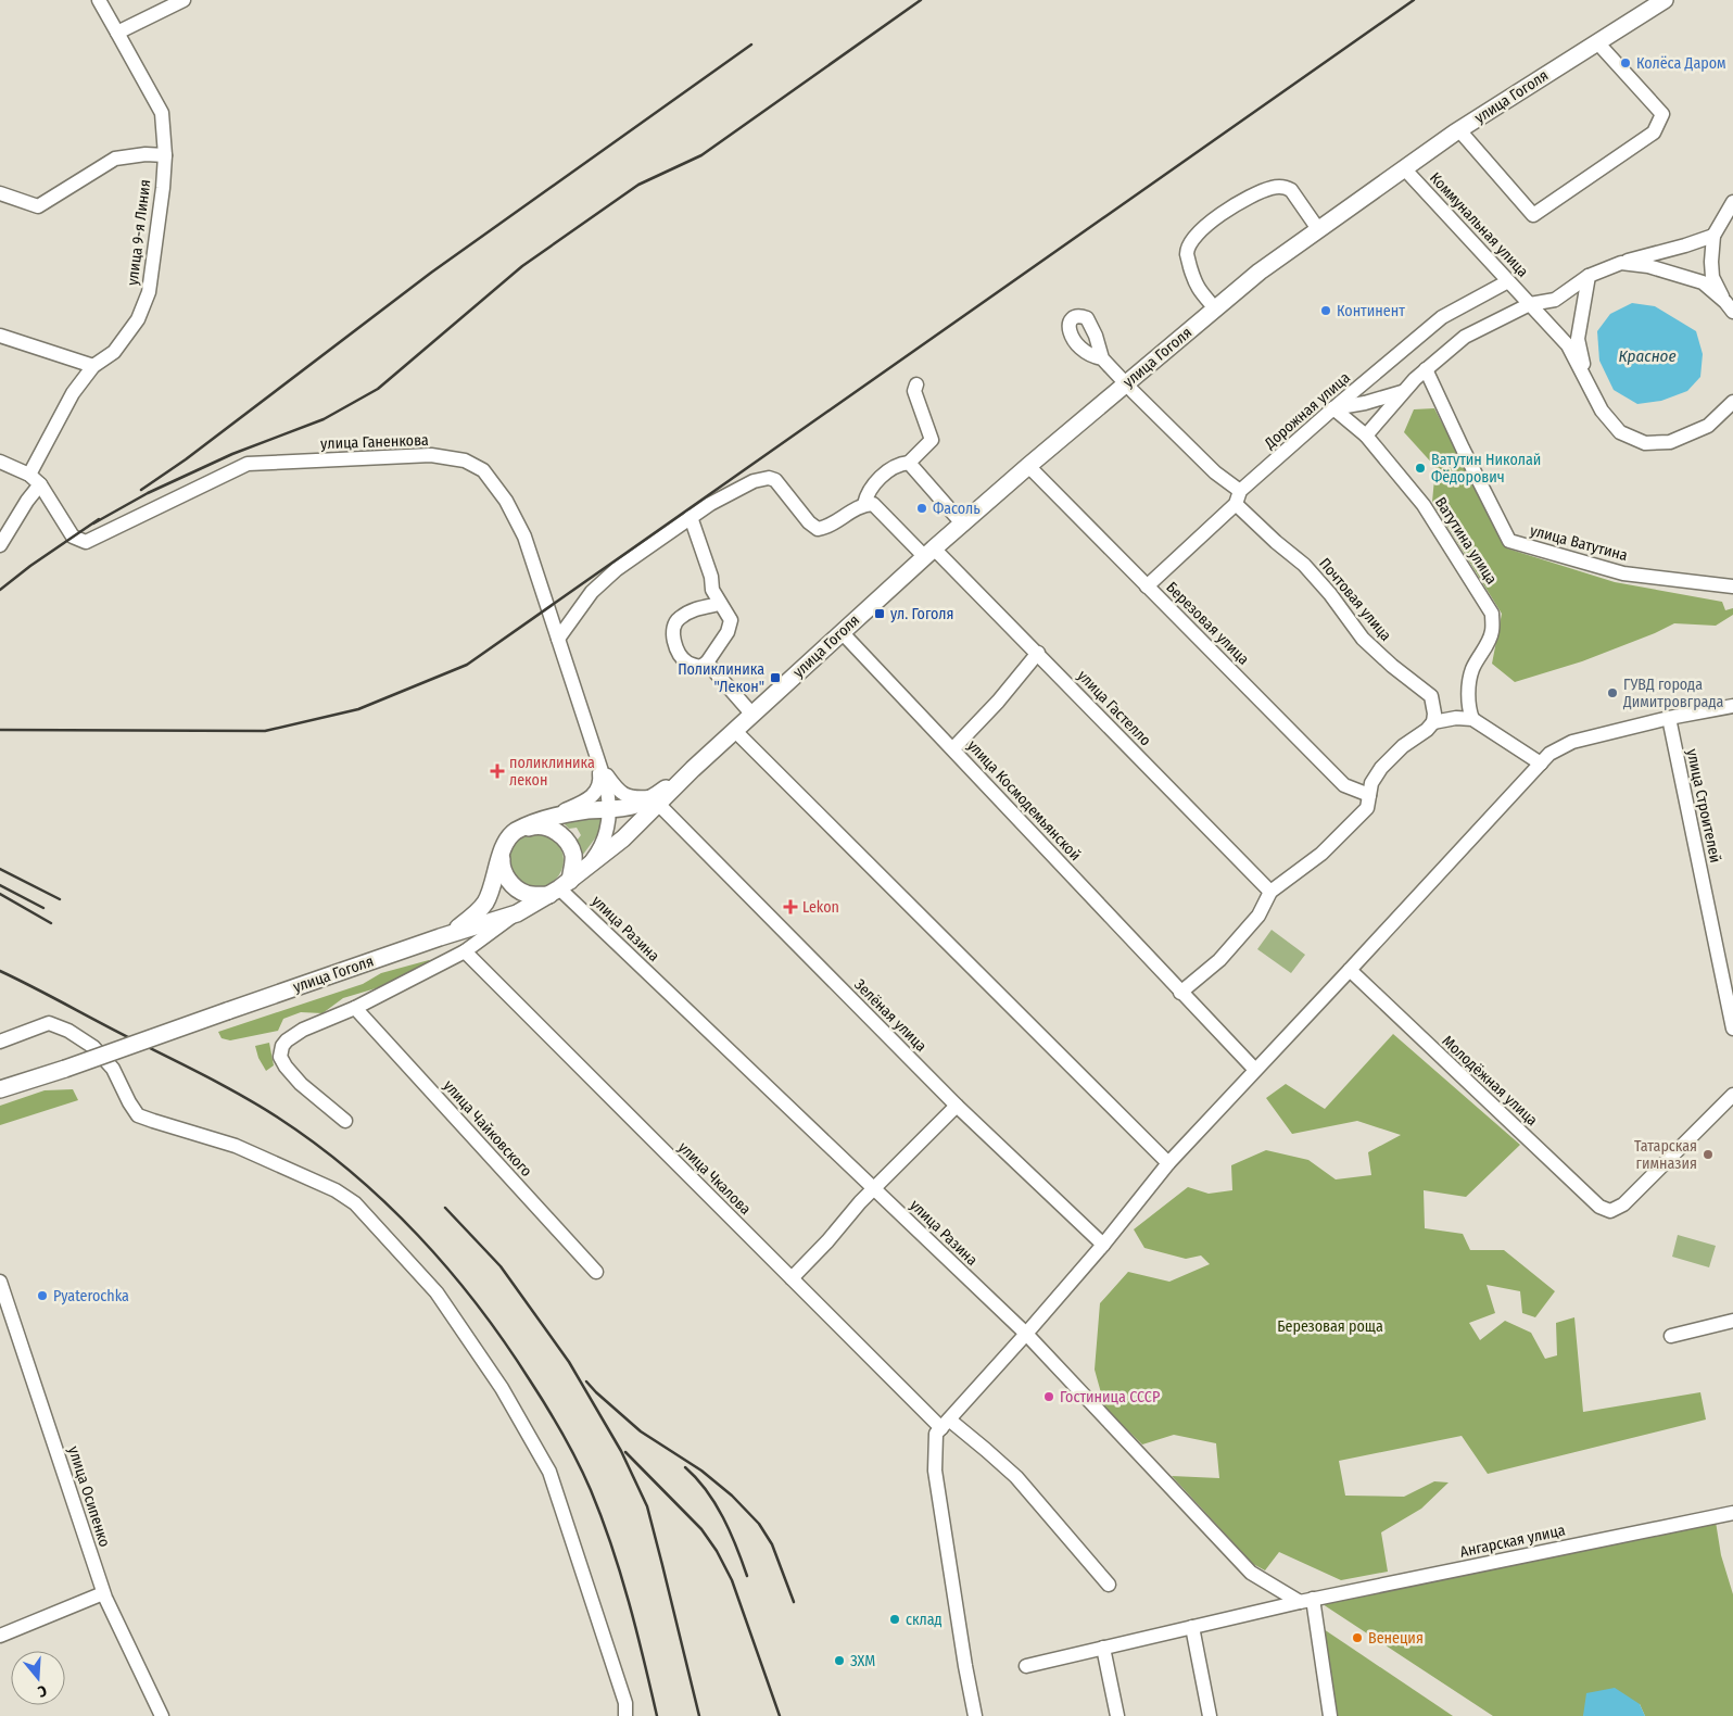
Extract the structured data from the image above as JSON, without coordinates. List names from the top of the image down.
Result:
{
  "streets": {
    "main road": ["улица Гоголя"],
    "street": [
      "Коммунальная улица",
      "улица 9-я Линия",
      "Дорожная улица",
      "улица Ганенкова",
      "Ватутина улица",
      "улица Ватутина",
      "Почтовая улица",
      "Березовая улица",
      "улица Гастелло",
      "улица Космодемьянской",
      "улица Строителей",
      "улица Разина",
      "Зелёная улица",
      "Молодёжная улица",
      "улица Чайковского",
      "улица Чкалова",
      "улица Осипенко",
      "Ангарская улица"
    ]
  },
  "crossings": [
    ["улица Гоголя", "Коммунальная улица"],
    ["улица Гоголя", "Почтовая улица"],
    ["улица Гоголя", "Березовая улица"],
    ["улица Гоголя", "улица Гастелло"],
    ["улица Гоголя", "улица Космодемьянской"],
    ["улица Гоголя", "Зелёная улица"],
    ["Коммунальная улица", "Дорожная улица"],
    ["улица 9-я Линия", "улица Ганенкова"],
    ["Дорожная улица", "Ватутина улица"],
    ["Дорожная улица", "Почтовая улица"],
    ["Дорожная улица", "Березовая улица"],
    ["улица Разина", "Ангарская улица"]
  ],
  "water": ["Красное"],
  "parks": ["Березовая роща"],
  "places": {
    "other": [
      "Колёса Даром",
      "Континент",
      "Ватутин Николай Фёдорович",
      "Фасоль",
      "ГУВД города Димитровграда",
      "Татарская гимназия",
      "Pyaterochka",
      "Гостиница СССР",
      "склад",
      "Венеция",
      "ЗХМ"
    ],
    "transit": ["ул. Гоголя", "Поликлиника \"Лекон\""],
    "health": ["поликлиника лекон", "Lekon"]
  },
  "north": "bottom"
}
